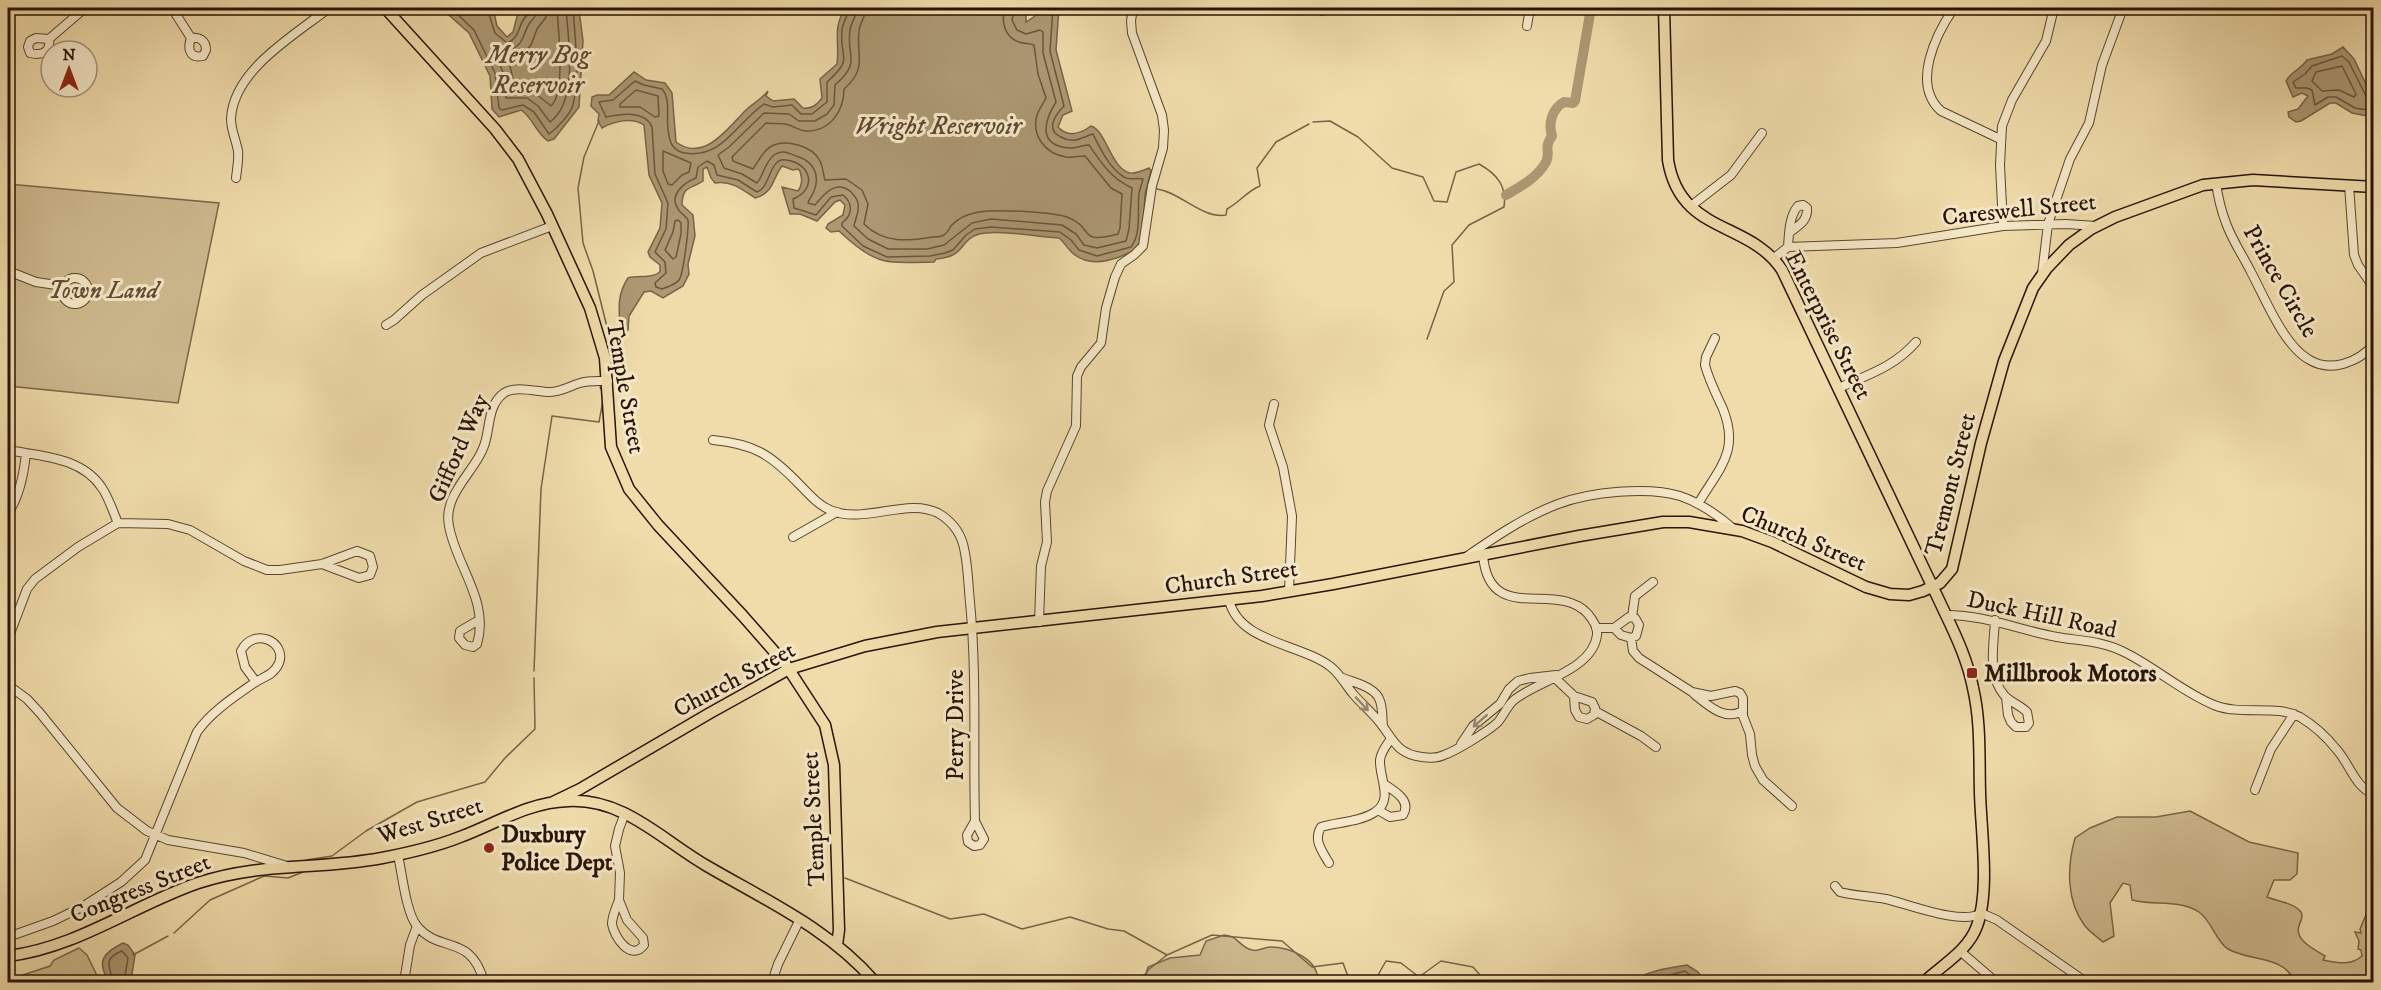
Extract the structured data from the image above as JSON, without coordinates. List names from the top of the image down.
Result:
{
  "streets": {
    "main road": [
      "Careswell Street",
      "Enterprise Street",
      "Temple Street",
      "Tremont Street",
      "Church Street",
      "West Street",
      "Congress Street"
    ],
    "street": [
      "Prince Circle",
      "Gifford Way",
      "Duck Hill Road",
      "Perry Drive"
    ]
  },
  "crossings": [
    ["Careswell Street", "Prince Circle"],
    ["Careswell Street", "Tremont Street"],
    ["Enterprise Street", "Tremont Street"],
    ["Enterprise Street", "Church Street"],
    ["Temple Street", "Gifford Way"],
    ["Temple Street", "Church Street"],
    ["Temple Street", "West Street"],
    ["Tremont Street", "Church Street"],
    ["Tremont Street", "Duck Hill Road"],
    ["Church Street", "Perry Drive"],
    ["Church Street", "West Street"],
    ["West Street", "Congress Street"]
  ],
  "water": ["Merry Bog Reservoir", "Wright Reservoir"],
  "parks": ["Town Land"],
  "places": {
    "transit": ["Millbrook Motors"],
    "other": ["Duxbury Police Dept"]
  },
  "north": "top"
}
